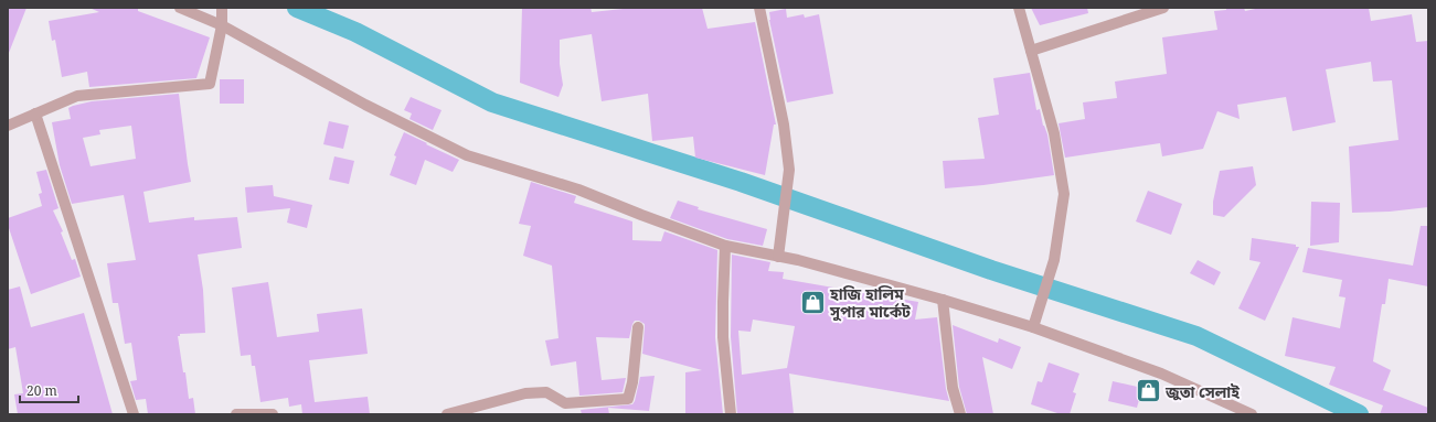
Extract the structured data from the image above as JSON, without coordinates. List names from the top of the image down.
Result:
{
  "places": {
    "shop": ["হাজি হালিম সুপার মার্কেট", "জুতা সেলাই"]
  },
  "scale_bar": "20 m"
}
